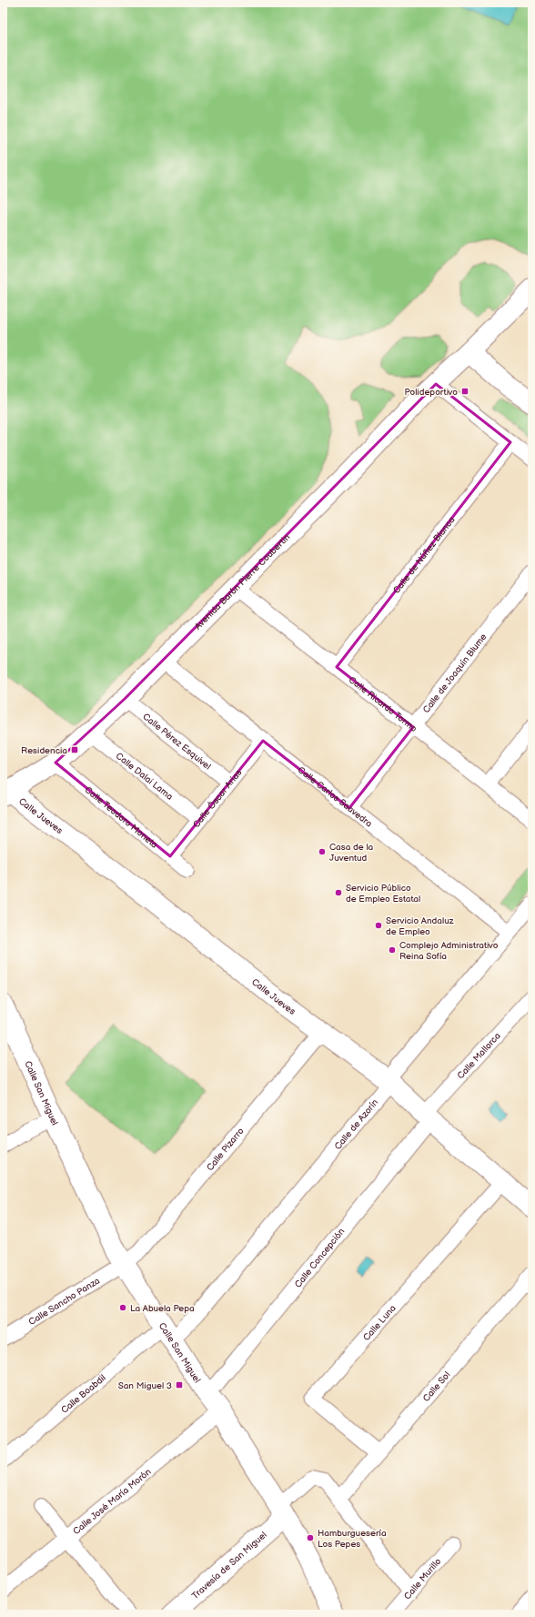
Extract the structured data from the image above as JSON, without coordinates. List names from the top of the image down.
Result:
{
  "streets": {
    "main road": [
      "Avenida Barón Pierre Coubertin",
      "Calle Jueves",
      "Calle San Miguel",
      "Travesía de San Miguel"
    ],
    "street": [
      "Calle de Núñez Blanca",
      "Calle de Joaquín Blume",
      "Calle Ricardo Tormo",
      "Calle Pérez Esquivel",
      "Calle Dalai Lama",
      "Calle Carlos Saavedra",
      "Calle Óscar Arias",
      "Calle Teodoro Moneta",
      "Calle Mallorca",
      "Calle de Azorín",
      "Calle Pizarro",
      "Calle Concepción",
      "Calle Sancho Panza",
      "Calle Luna",
      "Calle Sol",
      "Calle Boabdil",
      "Calle José María Morón",
      "Calle Murillo"
    ]
  },
  "crossings": [
    ["Calle de Núñez Blanca", "Calle Ricardo Tormo"],
    ["Avenida Barón Pierre Coubertin", "Calle Ricardo Tormo"],
    ["Avenida Barón Pierre Coubertin", "Calle Pérez Esquivel"],
    ["Avenida Barón Pierre Coubertin", "Calle Dalai Lama"],
    ["Avenida Barón Pierre Coubertin", "Calle Carlos Saavedra"],
    ["Avenida Barón Pierre Coubertin", "Calle Jueves"],
    ["Avenida Barón Pierre Coubertin", "Calle Teodoro Moneta"],
    ["Calle de Joaquín Blume", "Calle Ricardo Tormo"],
    ["Calle de Joaquín Blume", "Calle Carlos Saavedra"],
    ["Calle Pérez Esquivel", "Calle Óscar Arias"],
    ["Calle Dalai Lama", "Calle Óscar Arias"],
    ["Calle Carlos Saavedra", "Calle Óscar Arias"],
    ["Calle Carlos Saavedra", "Calle de Azorín"],
    ["Calle Óscar Arias", "Calle Teodoro Moneta"],
    ["Calle Jueves", "Calle Mallorca"],
    ["Calle Jueves", "Calle de Azorín"],
    ["Calle Jueves", "Calle Pizarro"],
    ["Calle Jueves", "Calle Concepción"],
    ["Calle Jueves", "Calle Luna"],
    ["Calle Mallorca", "Calle Concepción"],
    ["Calle San Miguel", "Calle de Azorín"],
    ["Calle San Miguel", "Calle Pizarro"],
    ["Calle San Miguel", "Calle Concepción"],
    ["Calle San Miguel", "Calle Sancho Panza"],
    ["Calle San Miguel", "Calle Boabdil"],
    ["Calle San Miguel", "Calle José María Morón"],
    ["Calle San Miguel", "Travesía de San Miguel"],
    ["Calle de Azorín", "Calle Boabdil"],
    ["Calle Pizarro", "Calle Sancho Panza"],
    ["Calle Luna", "Calle Sol"]
  ],
  "places": {
    "transit": ["Polideportivo", "Residencia", "San Miguel 3"],
    "other": [
      "Casa de la Juventud",
      "Servicio Público de Empleo Estatal",
      "Servicio Andaluz de Empleo",
      "Complejo Administrativo Reina Sofía",
      "La Abuela Pepa",
      "Hamburguesería Los Pepes"
    ]
  }
}
